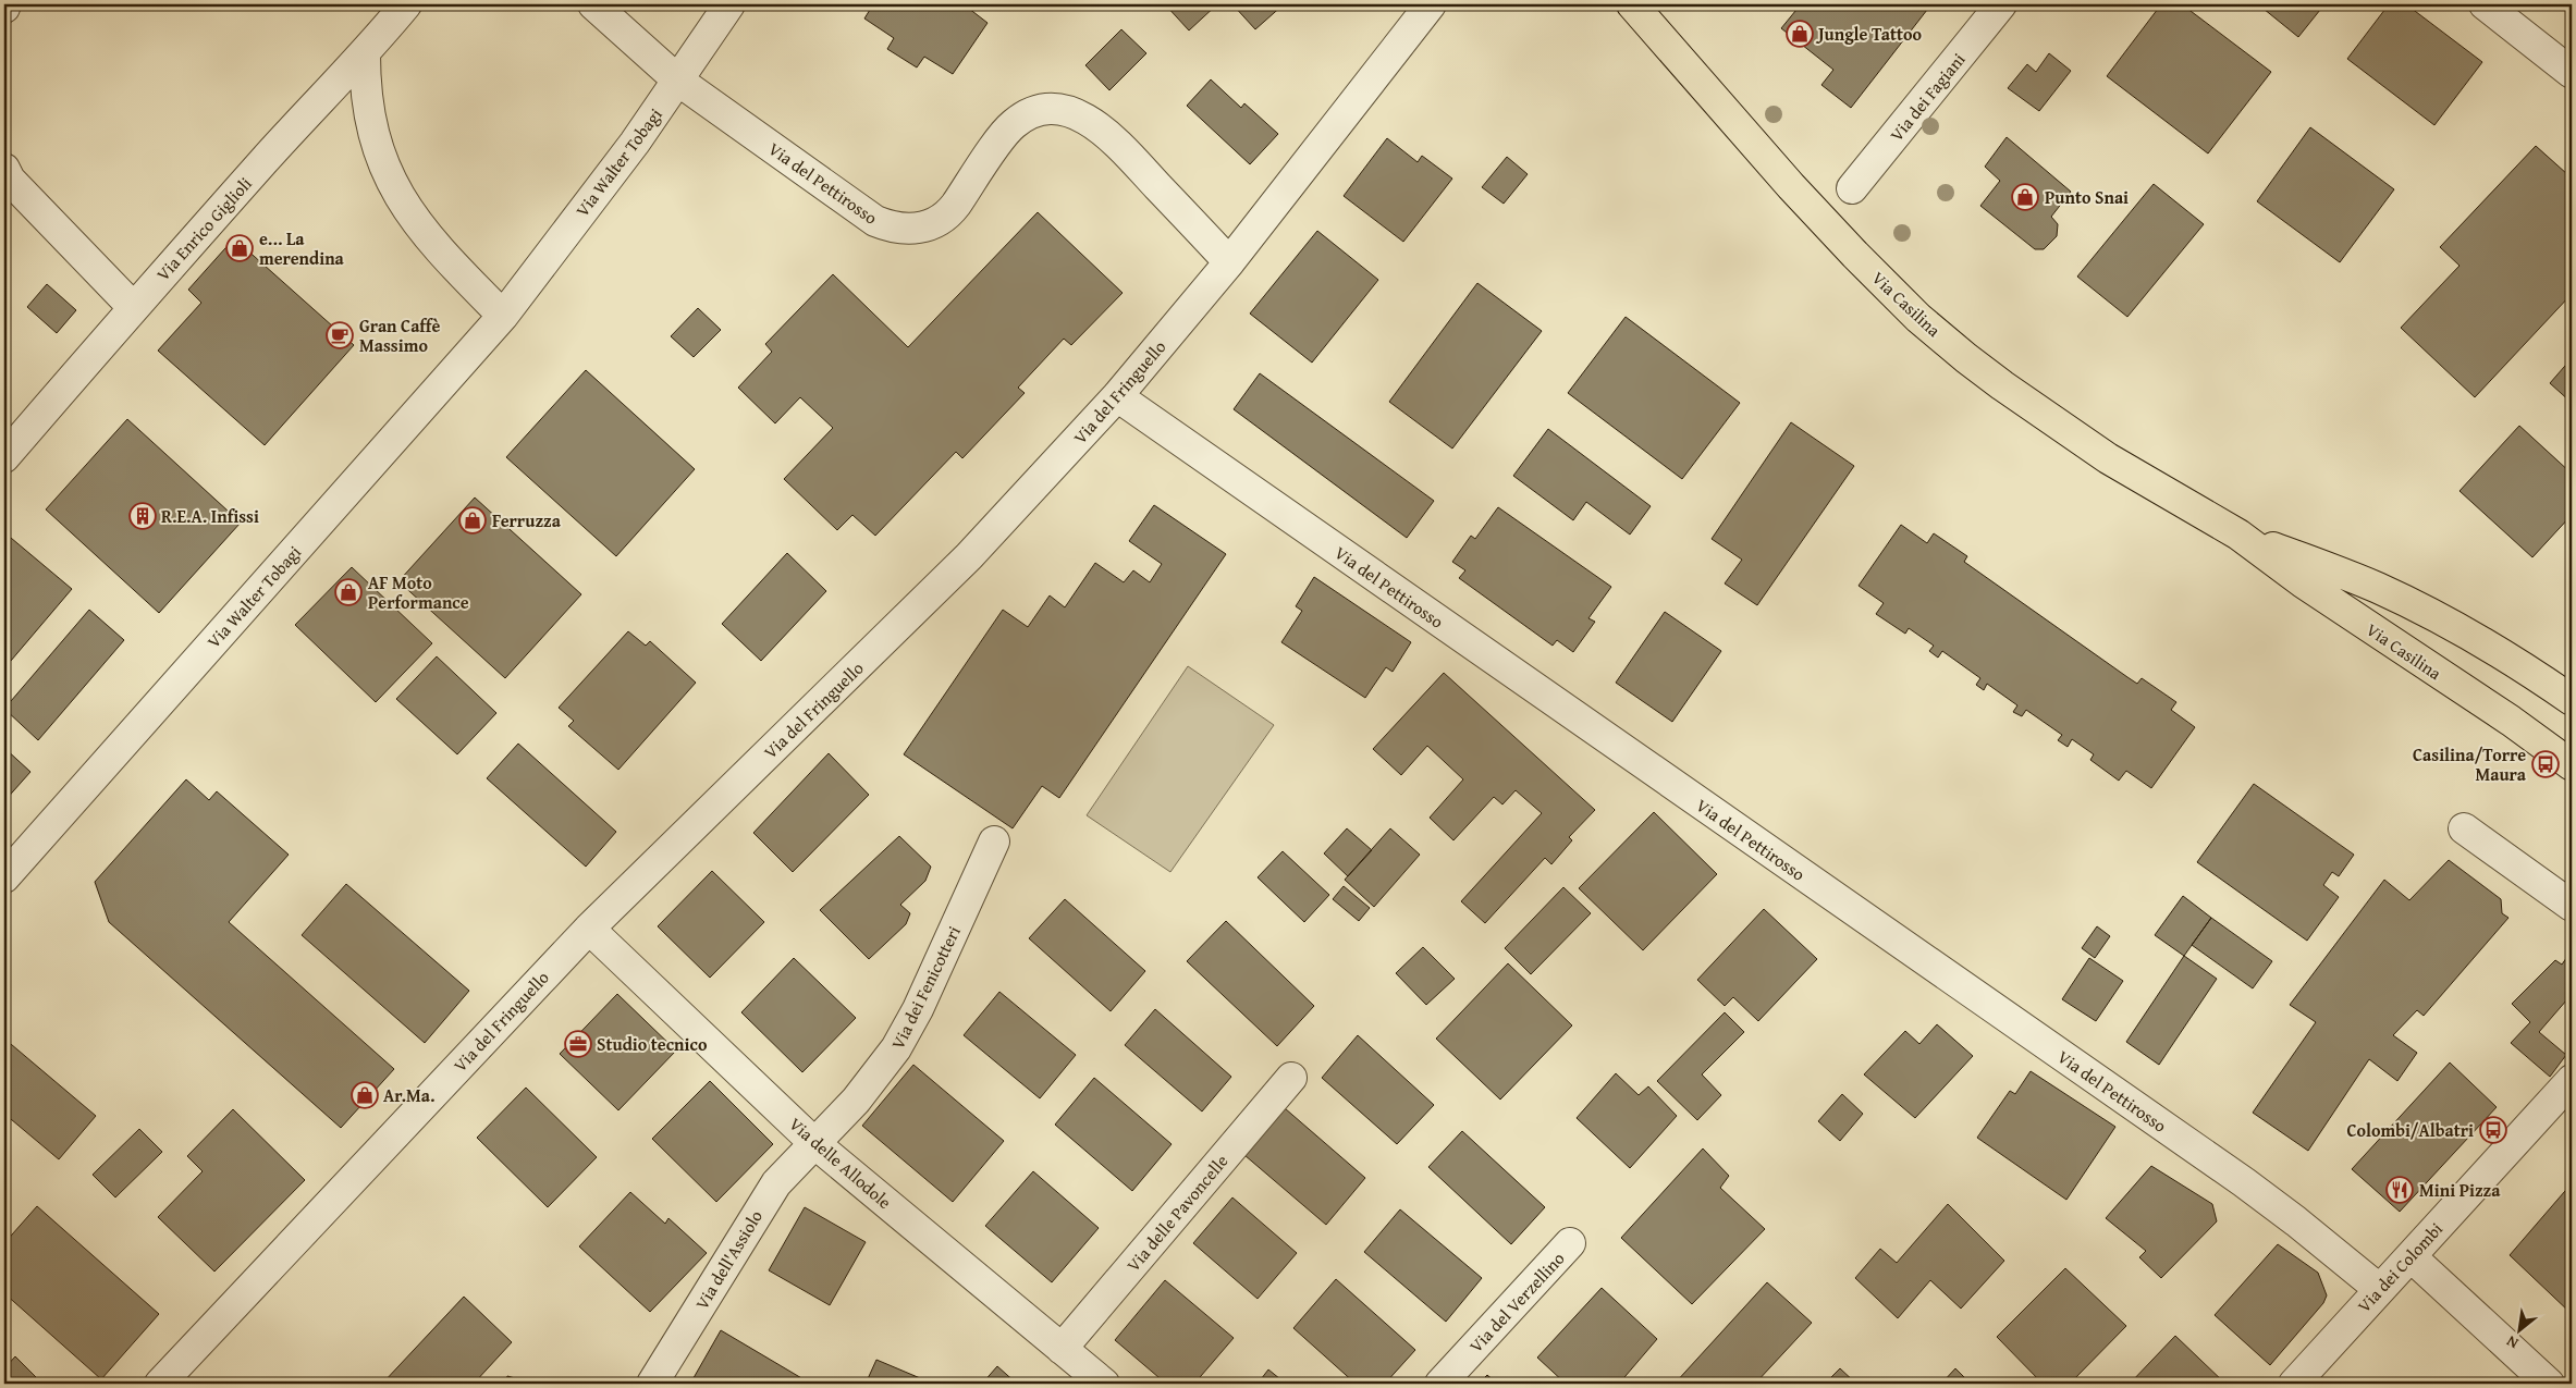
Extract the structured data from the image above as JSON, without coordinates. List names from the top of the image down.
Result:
{
  "streets": {
    "main road": ["Via Casilina"],
    "street": [
      "Via dei Fagiani",
      "Via Walter Tobagi",
      "Via del Pettirosso",
      "Via Enrico Giglioli",
      "Via del Fringuello",
      "Via dei Fenicotteri",
      "Via delle Allodole",
      "Via delle Pavoncelle",
      "Via dell'Assiolo",
      "Via dei Colombi",
      "Via del Verzellino"
    ]
  },
  "crossings": [
    ["Via Walter Tobagi", "Via del Pettirosso"],
    ["Via del Pettirosso", "Via del Fringuello"],
    ["Via del Pettirosso", "Via dei Colombi"],
    ["Via del Fringuello", "Via delle Allodole"],
    ["Via dei Fenicotteri", "Via delle Allodole"],
    ["Via dei Fenicotteri", "Via dell'Assiolo"],
    ["Via delle Allodole", "Via delle Pavoncelle"],
    ["Via delle Allodole", "Via dell'Assiolo"]
  ],
  "places": {
    "shop": [
      "Jungle Tattoo",
      "Punto Snai",
      "e... La merendina",
      "Ferruzza",
      "AF Moto Performance",
      "Ar.Ma."
    ],
    "cafe": ["Gran Caffè Massimo"],
    "building": ["R.E.A. Infissi"],
    "bus stop": ["Casilina/Torre Maura", "Colombi/Albatri"],
    "office": ["Studio tecnico"],
    "restaurant": ["Mini Pizza"]
  },
  "north": "bottom left"
}
